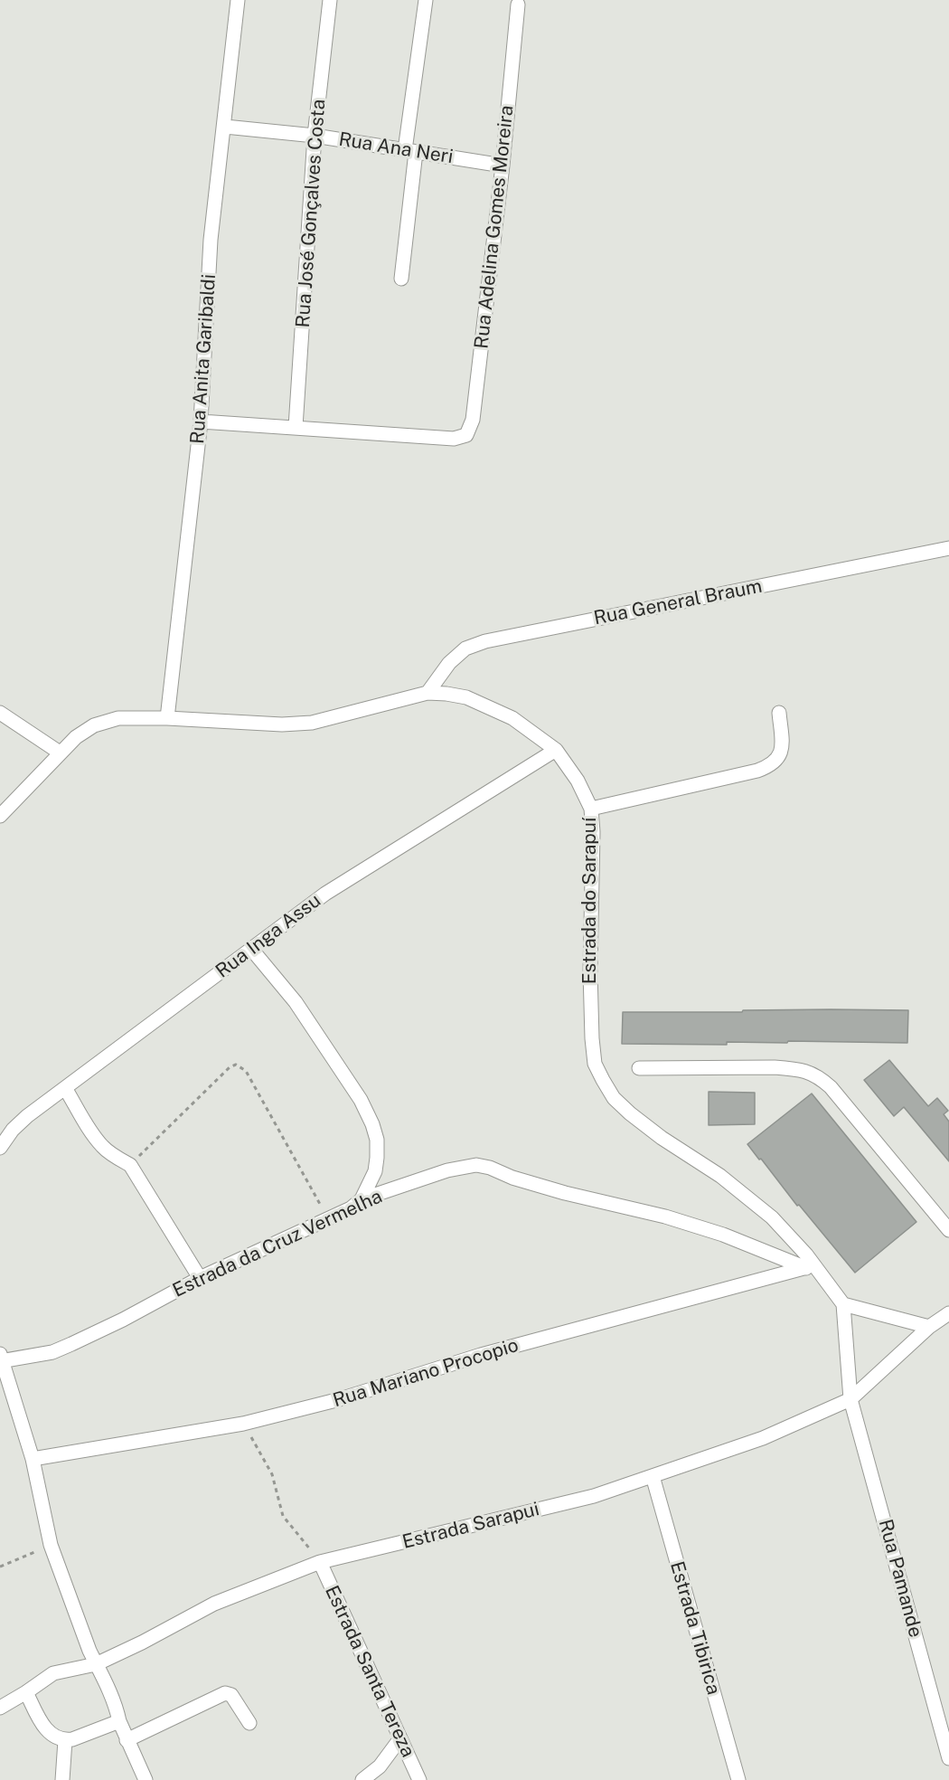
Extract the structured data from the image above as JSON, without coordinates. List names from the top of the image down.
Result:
{
  "streets": {
    "street": [
      "Rua Ana Neri",
      "Rua José Gonçalves Costa",
      "Rua Adelina Gomes Moreira",
      "Rua Anita Garibaldi",
      "Rua General Braum",
      "Estrada do Sarapuí",
      "Rua Inga Assu",
      "Estrada da Cruz Vermelha",
      "Rua Mariano Procopio",
      "Estrada Sarapui",
      "Rua Pamande",
      "Estrada Tibirica",
      "Estrada Santa Tereza"
    ]
  },
  "crossings": [
    ["Rua Ana Neri", "Rua José Gonçalves Costa"],
    ["Rua Ana Neri", "Rua Adelina Gomes Moreira"],
    ["Rua Ana Neri", "Rua Anita Garibaldi"],
    ["Rua José Gonçalves Costa", "Rua Adelina Gomes Moreira"],
    ["Rua Anita Garibaldi", "Estrada do Sarapuí"],
    ["Rua General Braum", "Estrada do Sarapuí"],
    ["Estrada do Sarapuí", "Rua Inga Assu"],
    ["Estrada do Sarapuí", "Estrada da Cruz Vermelha"],
    ["Estrada do Sarapuí", "Rua Mariano Procopio"],
    ["Estrada da Cruz Vermelha", "Rua Mariano Procopio"],
    ["Estrada Sarapui", "Rua Pamande"],
    ["Estrada Sarapui", "Estrada Tibirica"],
    ["Estrada Sarapui", "Estrada Santa Tereza"]
  ]
}
